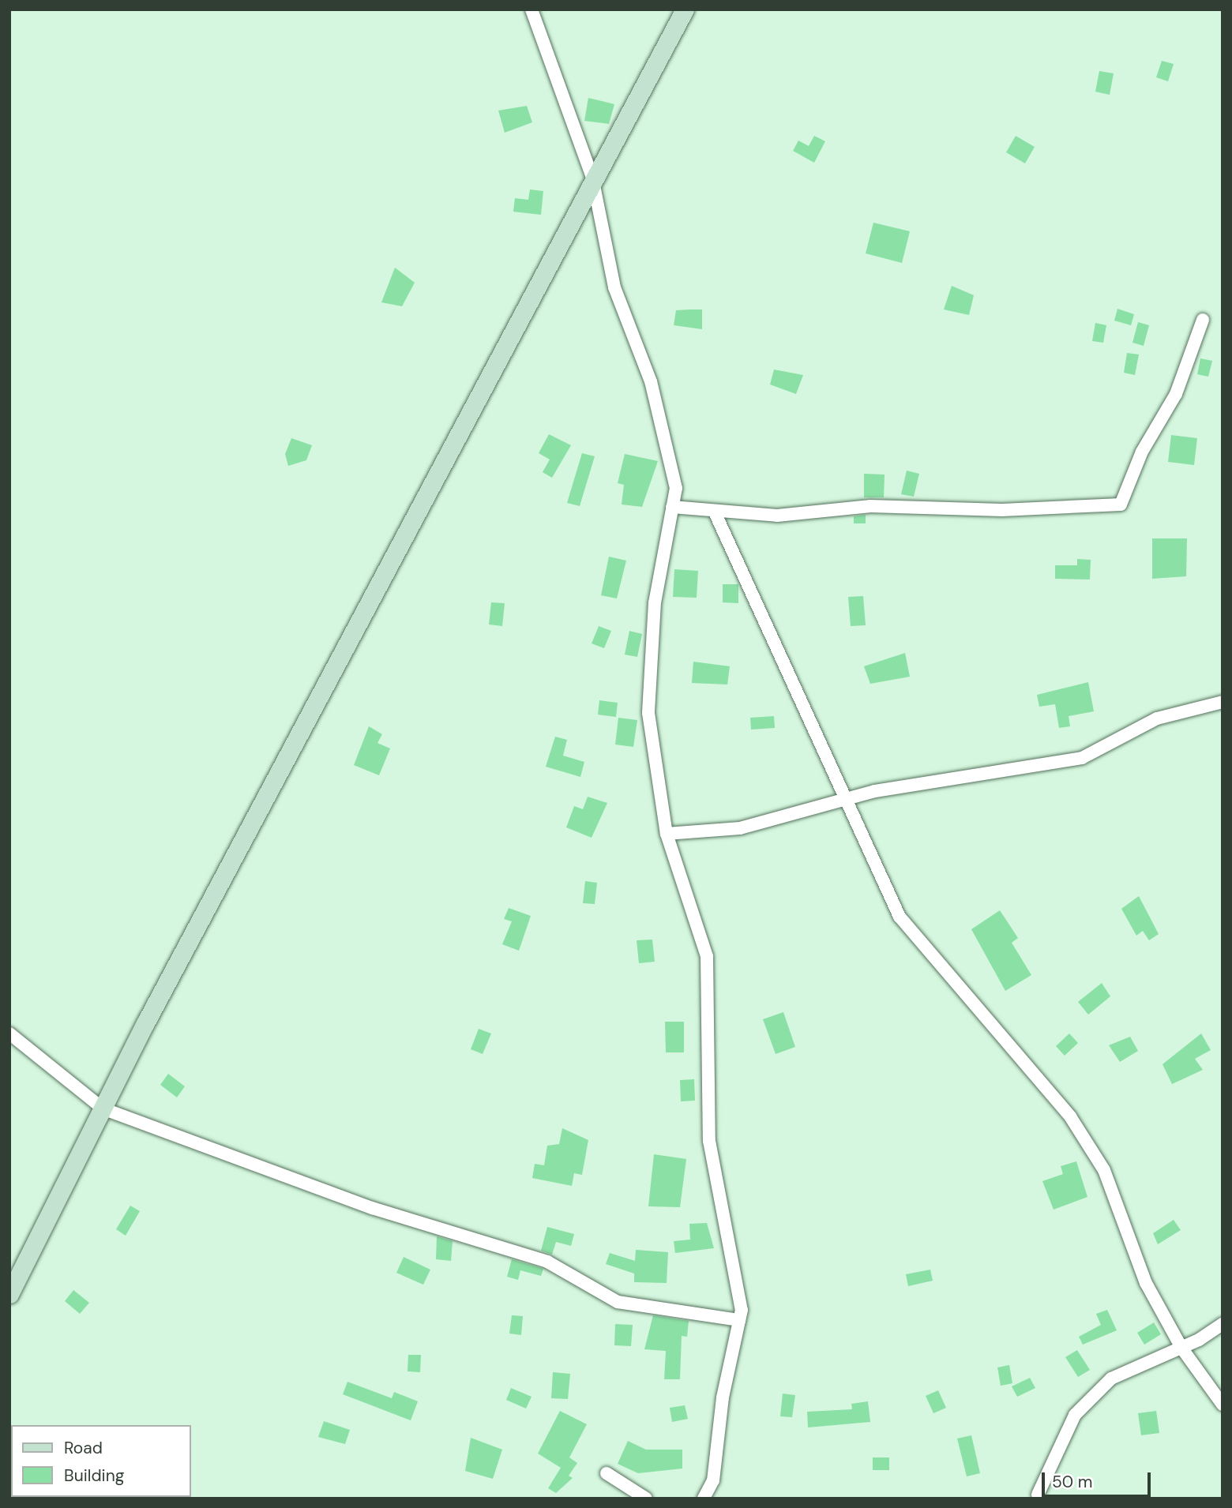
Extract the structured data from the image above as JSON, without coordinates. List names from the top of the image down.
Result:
{
  "legend": ["Road", "Building"],
  "scale_bar": "50 m"
}
